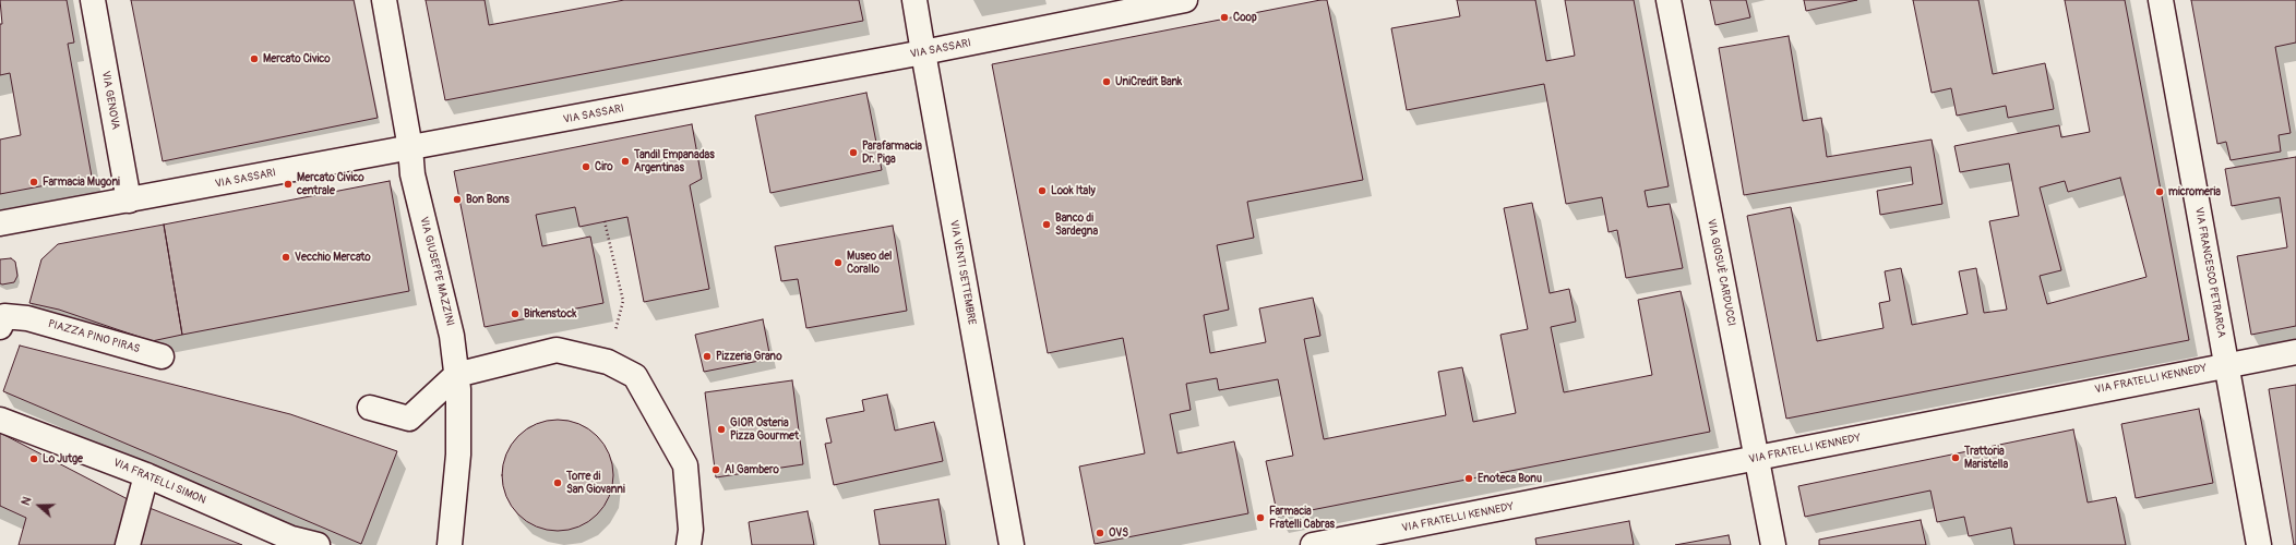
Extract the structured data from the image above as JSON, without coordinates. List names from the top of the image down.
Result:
{
  "streets": {
    "street": [
      "VIA SASSARI",
      "VIA GENOVA",
      "VIA GIUSEPPE MAZZINI",
      "VIA VENTI SETTEMBRE",
      "VIA GIOSUÈ CARDUCCI",
      "VIA FRANCESCO PETRARCA",
      "PIAZZA PINO PIRAS",
      "VIA FRATELLI KENNEDY",
      "VIA FRATELLI SIMON"
    ]
  },
  "crossings": [
    ["VIA SASSARI", "VIA GENOVA"],
    ["VIA SASSARI", "VIA GIUSEPPE MAZZINI"],
    ["VIA SASSARI", "VIA VENTI SETTEMBRE"],
    ["VIA GIOSUÈ CARDUCCI", "VIA FRATELLI KENNEDY"],
    ["VIA FRANCESCO PETRARCA", "VIA FRATELLI KENNEDY"]
  ],
  "places": [
    "Coop",
    "Mercato Civico",
    "UniCredit Bank",
    "Parafarmacia Dr. Piga",
    "Tandil Empanadas Argentinas",
    "Ciro",
    "Farmacia Mugoni",
    "Mercato Civico centrale",
    "Look Italy",
    "micromeria",
    "Bon Bons",
    "Banco di Sardegna",
    "Vecchio Mercato",
    "Museo del Corallo",
    "Birkenstock",
    "Pizzeria Grano",
    "GIOR Osteria Pizza Gourmet",
    "Trattoria Maristella",
    "Lo Jutge",
    "Al Gambero",
    "Enoteca Bonu",
    "Torre di San Giovanni",
    "Farmacia Fratelli Cabras",
    "OVS"
  ],
  "north": "left"
}
